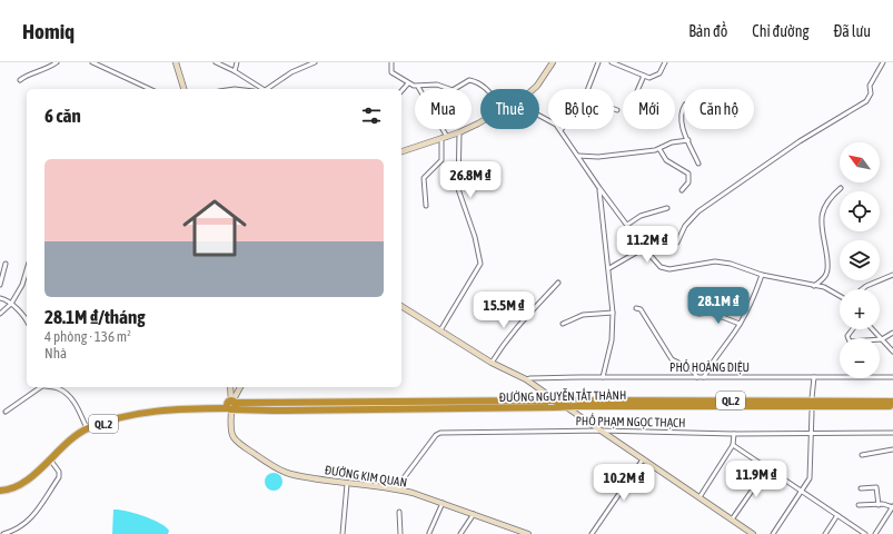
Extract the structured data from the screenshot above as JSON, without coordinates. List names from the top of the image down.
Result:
{
  "streets": {
    "highway": ["ĐƯỜNG NGUYỄN TẤT THÀNH", "QL.2"],
    "main road": ["ĐƯỜNG KIM QUAN"],
    "street": ["PHỐ HOÀNG DIỆU", "PHỐ PHẠM NGỌC THẠCH"]
  },
  "crossings": [
    ["ĐƯỜNG NGUYỄN TẤT THÀNH", "QL.2"],
    ["ĐƯỜNG NGUYỄN TẤT THÀNH", "ĐƯỜNG KIM QUAN"],
    ["QL.2", "ĐƯỜNG KIM QUAN"],
    ["PHỐ PHẠM NGỌC THẠCH", "ĐƯỜNG KIM QUAN"]
  ],
  "north": "top left",
  "page": {
    "header": "Homiq",
    "nav": ["Bản đồ", "Chỉ đường", "Đã lưu"],
    "chip": [
      "Mua",
      "Thuê",
      "Bộ lọc",
      "Mới",
      "Căn hộ"
    ],
    "heading": "6 căn",
    "map_buttons": ["+", "−"],
    "list": [
      {
        "name": "28.1M ₫/tháng",
        "note": "4 phòng · 136 m² · Nhà"
      }
    ],
    "price": [
      "26.8M ₫",
      "11.2M ₫",
      "28.1M ₫",
      "15.5M ₫",
      "11.9M ₫",
      "10.2M ₫"
    ]
  }
}
